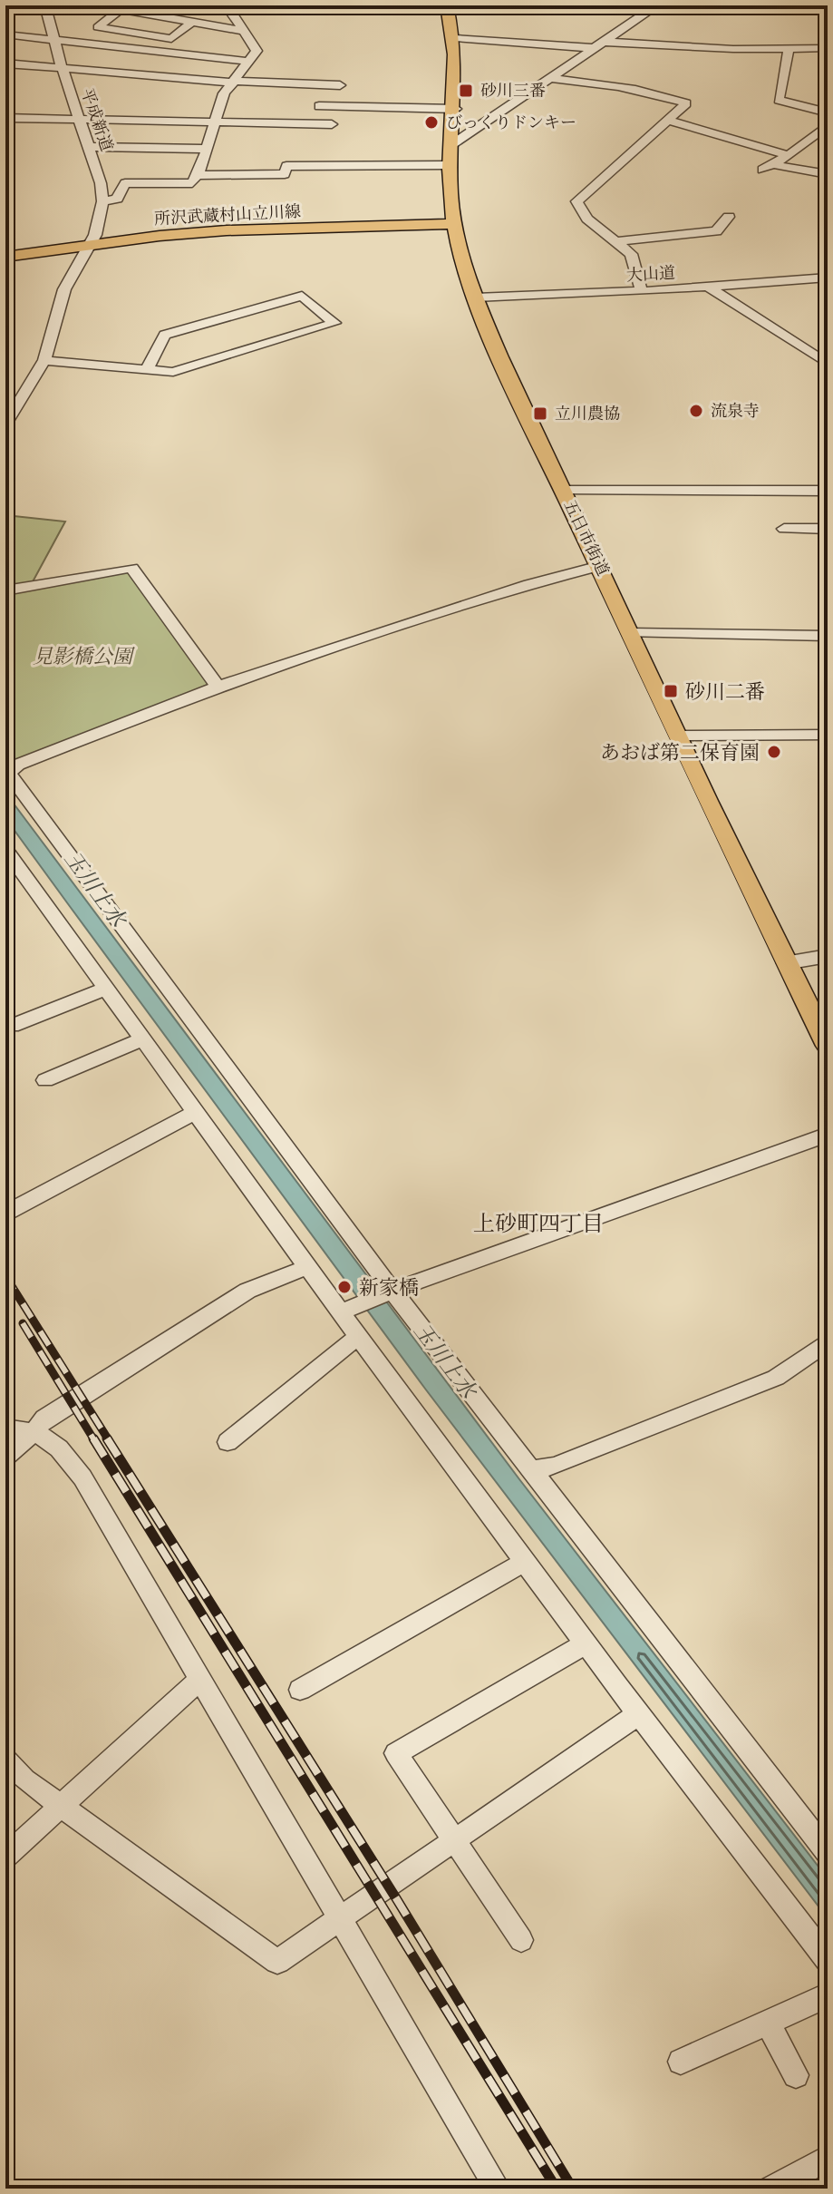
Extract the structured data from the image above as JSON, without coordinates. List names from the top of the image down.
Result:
{
  "streets": {
    "main road": ["所沢武蔵村山立川線", "五日市街道"],
    "street": ["平成新道", "大山道"]
  },
  "crossings": [
    ["平成新道", "所沢武蔵村山立川線"],
    ["所沢武蔵村山立川線", "五日市街道"],
    ["大山道", "五日市街道"]
  ],
  "districts": ["上砂町四丁目"],
  "water": ["玉川上水"],
  "parks": ["見影橋公園"],
  "places": {
    "transit": ["砂川三番", "立川農協", "砂川二番"],
    "other": [
      "びっくりドンキー",
      "流泉寺",
      "あおば第二保育園",
      "新家橋"
    ]
  }
}
